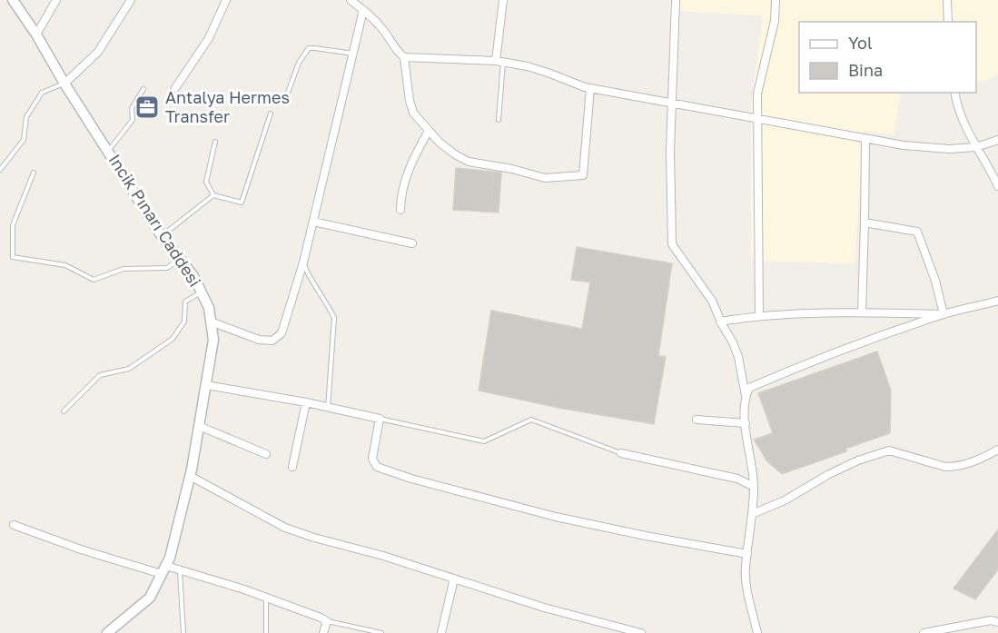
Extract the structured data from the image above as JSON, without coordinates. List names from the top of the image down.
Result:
{
  "streets": {
    "main road": ["Incik Pınarı Caddesi"]
  },
  "places": {
    "office": ["Antalya Hermes Transfer"]
  },
  "legend": ["Yol", "Bina"]
}
